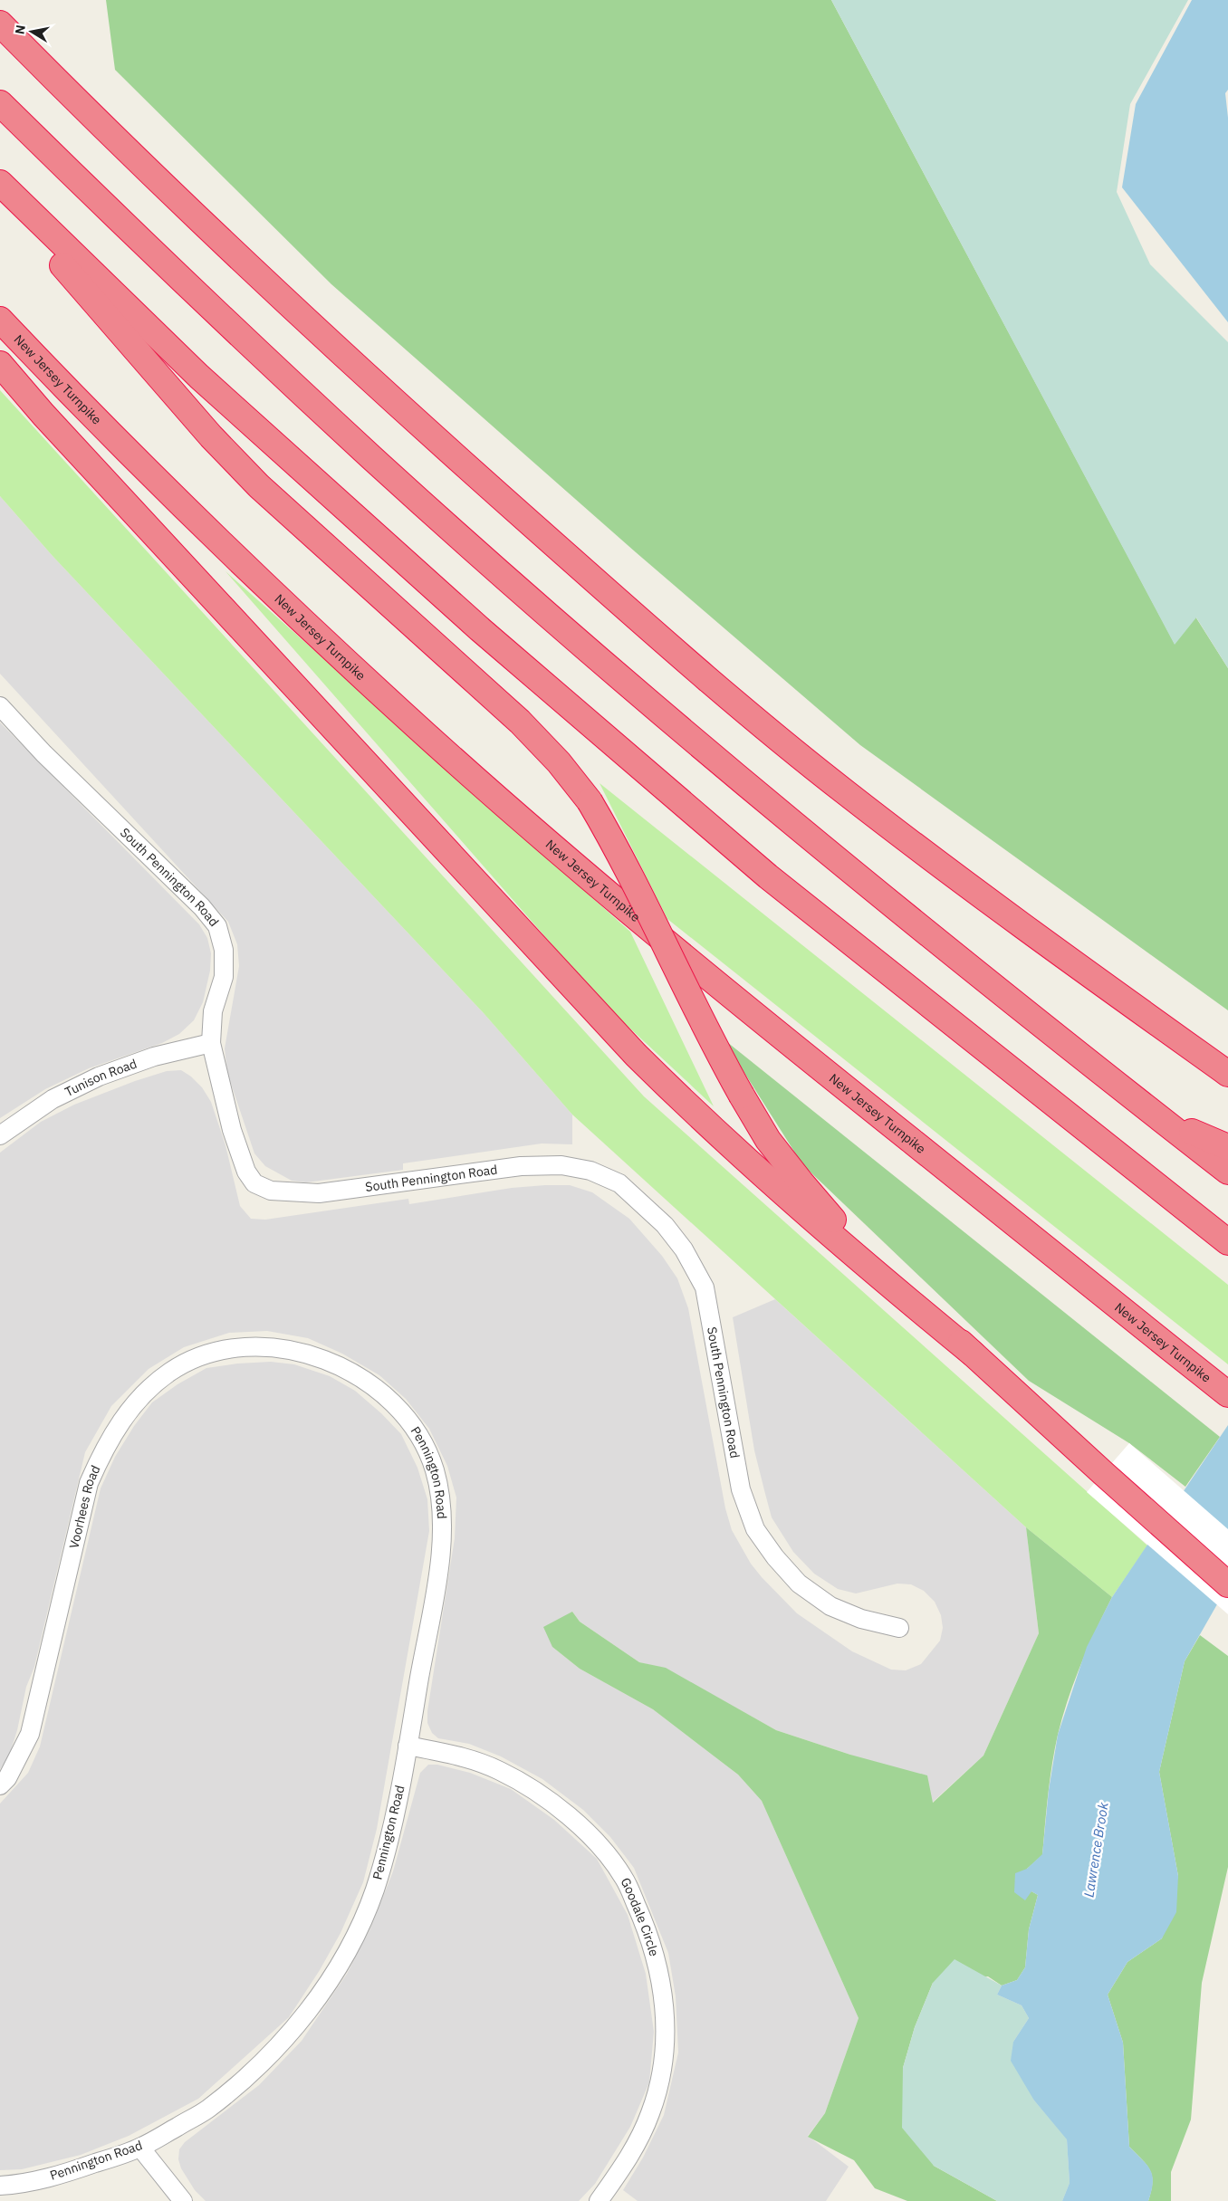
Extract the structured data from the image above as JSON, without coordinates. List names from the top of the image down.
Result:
{
  "streets": {
    "highway": ["New Jersey Turnpike"],
    "street": [
      "South Pennington Road",
      "Tunison Road",
      "Pennington Road",
      "Voorhees Road",
      "Goodale Circle"
    ]
  },
  "crossings": [
    ["South Pennington Road", "Tunison Road"],
    ["Pennington Road", "Voorhees Road"],
    ["Pennington Road", "Goodale Circle"]
  ],
  "water": ["Lawrence Brook"],
  "north": "left"
}
